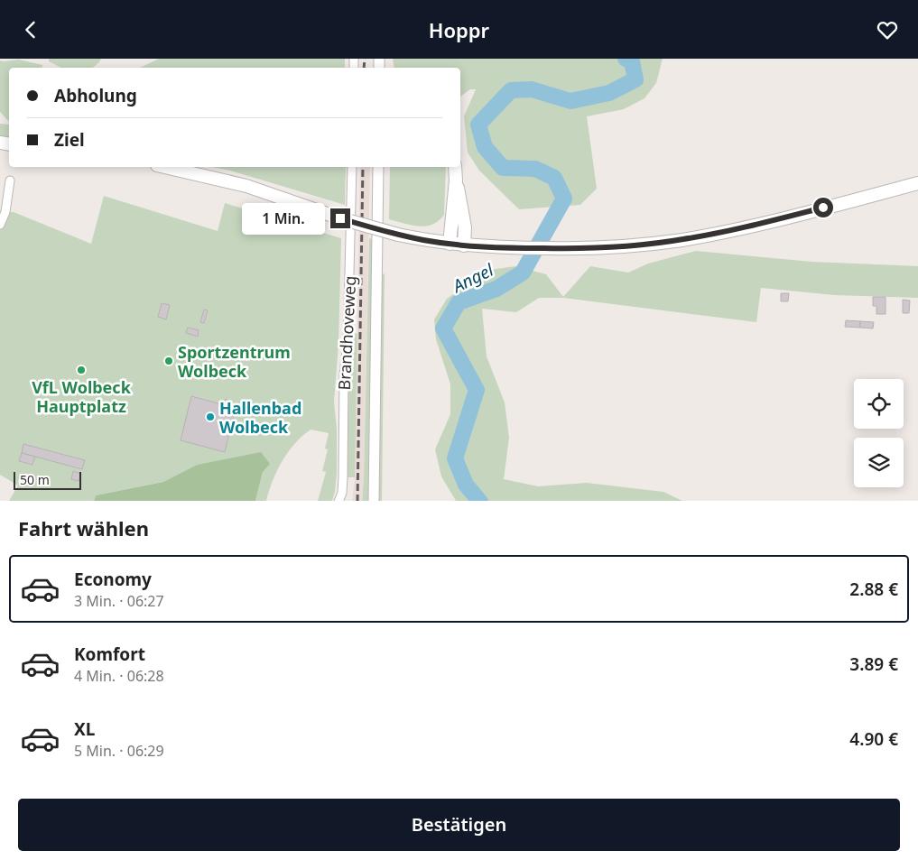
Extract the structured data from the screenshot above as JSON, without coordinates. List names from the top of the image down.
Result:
{
  "streets": {
    "street": ["Brandhoveweg"]
  },
  "water": ["Angel"],
  "places": ["Sportzentrum Wolbeck", "VfL Wolbeck Hauptplatz", "Hallenbad Wolbeck"],
  "scale_bar": "50 m",
  "page": {
    "header": "Hoppr",
    "banner": ["Abholung", "Ziel"],
    "bubble": "1 Min.",
    "scale": "50 m",
    "heading": "Fahrt wählen",
    "list": [
      {
        "name": "Economy",
        "note": "3 Min. · 06:27",
        "value": "2.88 €"
      },
      {
        "name": "Komfort",
        "note": "4 Min. · 06:28",
        "value": "3.89 €"
      },
      {
        "name": "XL",
        "note": "5 Min. · 06:29",
        "value": "4.90 €"
      }
    ],
    "buttons": "Bestätigen"
  }
}
